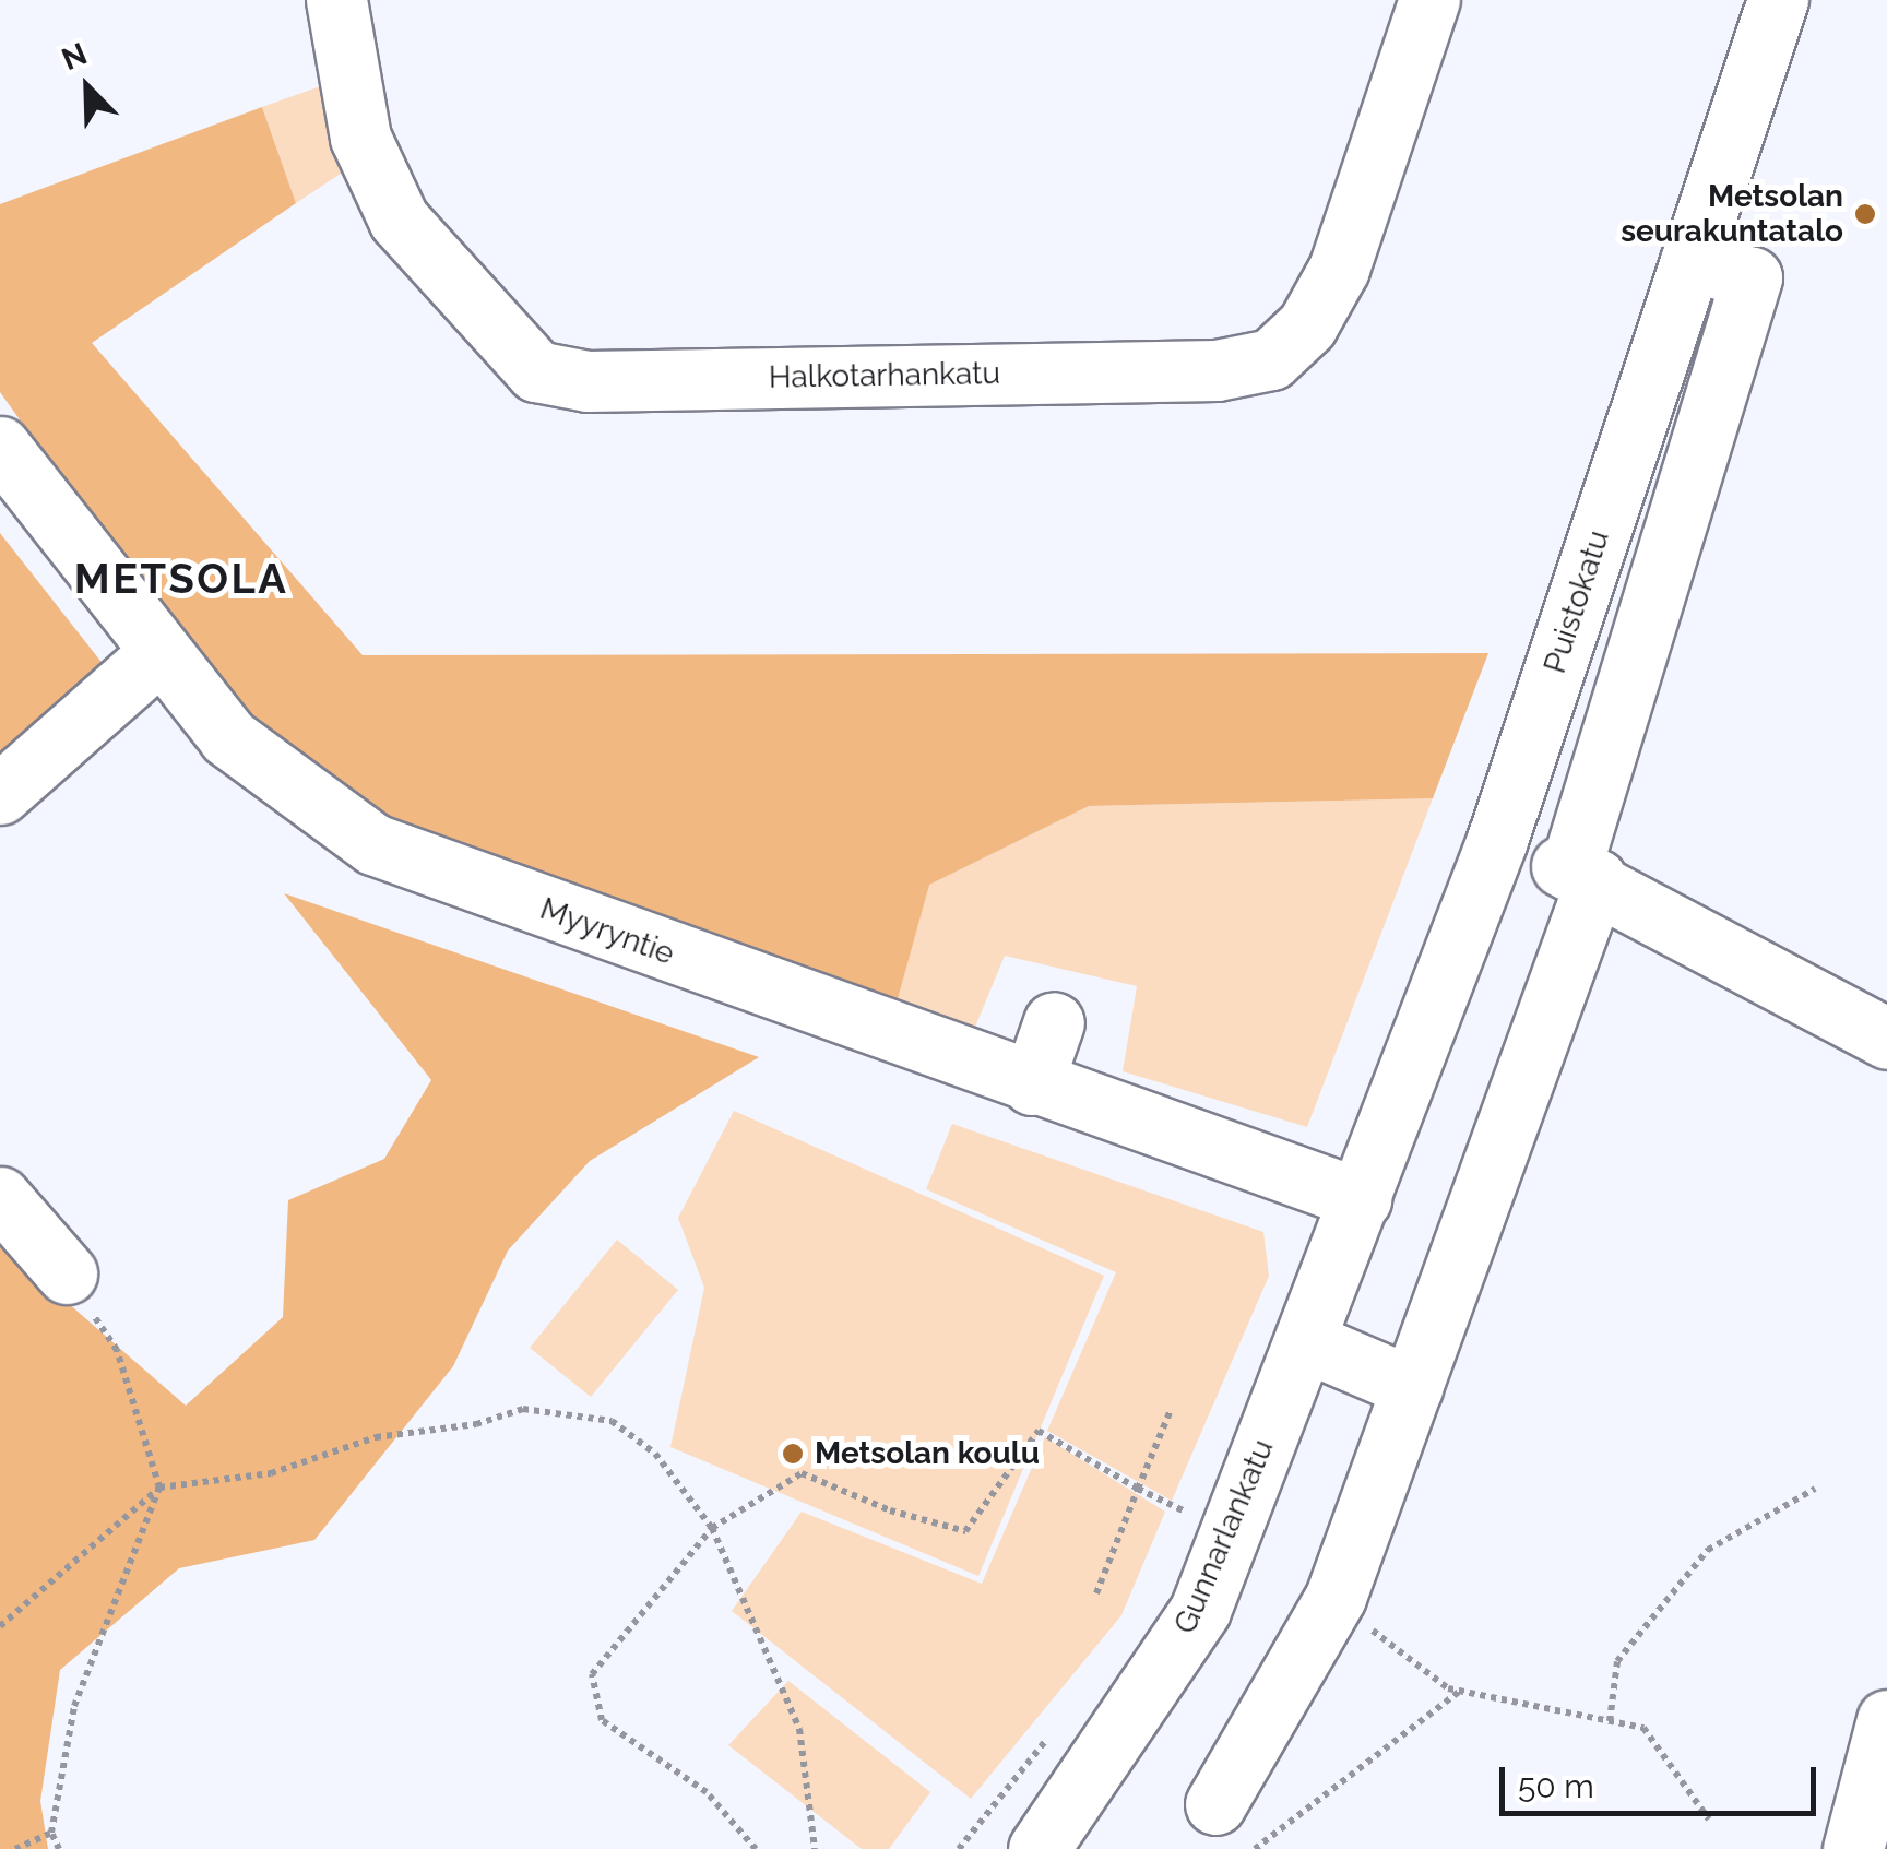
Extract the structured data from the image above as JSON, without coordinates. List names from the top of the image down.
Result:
{
  "streets": {
    "street": [
      "Halkotarhankatu",
      "Puistokatu",
      "Myyryntie",
      "Gunnarlankatu"
    ]
  },
  "crossings": [
    ["Puistokatu", "Myyryntie"],
    ["Puistokatu", "Gunnarlankatu"],
    ["Myyryntie", "Gunnarlankatu"]
  ],
  "districts": ["METSOLA"],
  "places": ["Metsolan seurakuntatalo", "Metsolan koulu"],
  "scale_bar": "50 m",
  "north": "top left"
}
